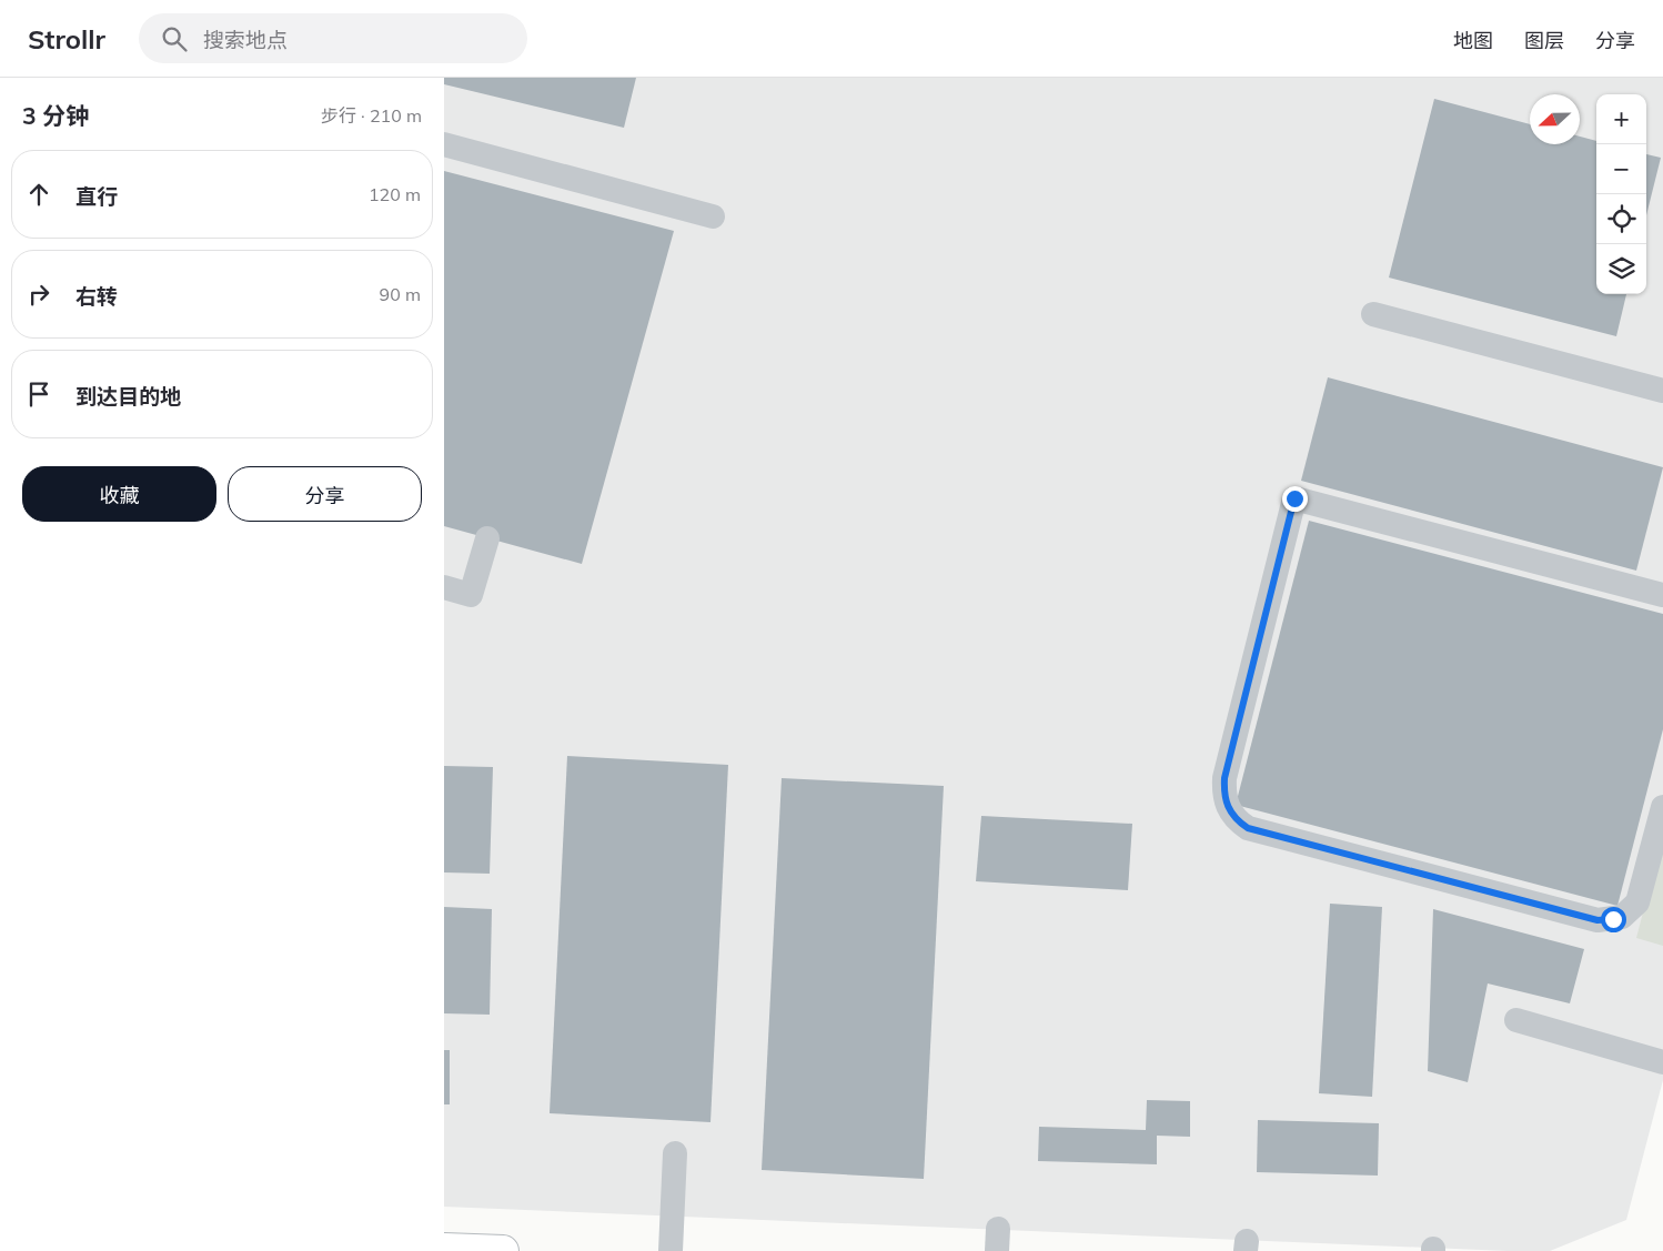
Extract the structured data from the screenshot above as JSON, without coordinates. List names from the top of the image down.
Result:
{
  "north": "left",
  "page": {
    "header": "Strollr",
    "search": "搜索地点",
    "nav": ["地图", "图层", "分享"],
    "heading": ["3 分钟", "步行 · 210 m"],
    "map_buttons": ["+", "−"],
    "list": [
      ["直行", "120 m"],
      ["右转", "90 m"],
      "到达目的地"
    ],
    "buttons": ["收藏", "分享"]
  }
}
